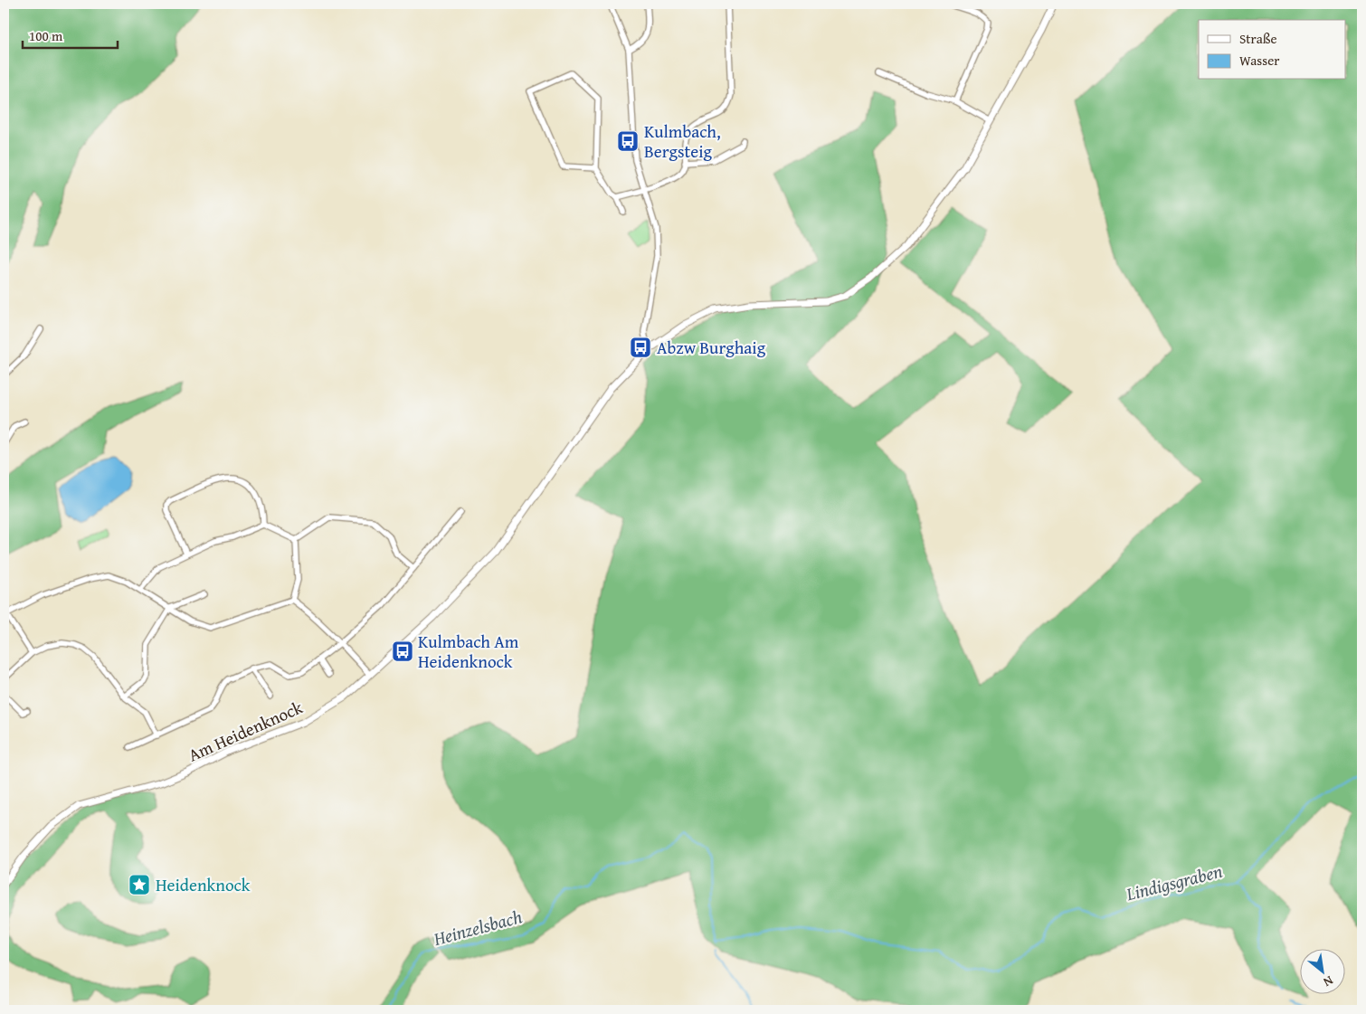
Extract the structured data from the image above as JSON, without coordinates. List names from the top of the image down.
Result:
{
  "streets": {
    "street": ["Am Heidenknock"]
  },
  "water": ["Lindigsgraben", "Heinzelsbach"],
  "places": {
    "bus stop": ["Kulmbach, Bergsteig", "Abzw Burghaig", "Kulmbach Am Heidenknock"],
    "place": ["Heidenknock"]
  },
  "legend": ["Straße", "Wasser"],
  "scale_bar": "100 m",
  "north": "bottom right"
}
